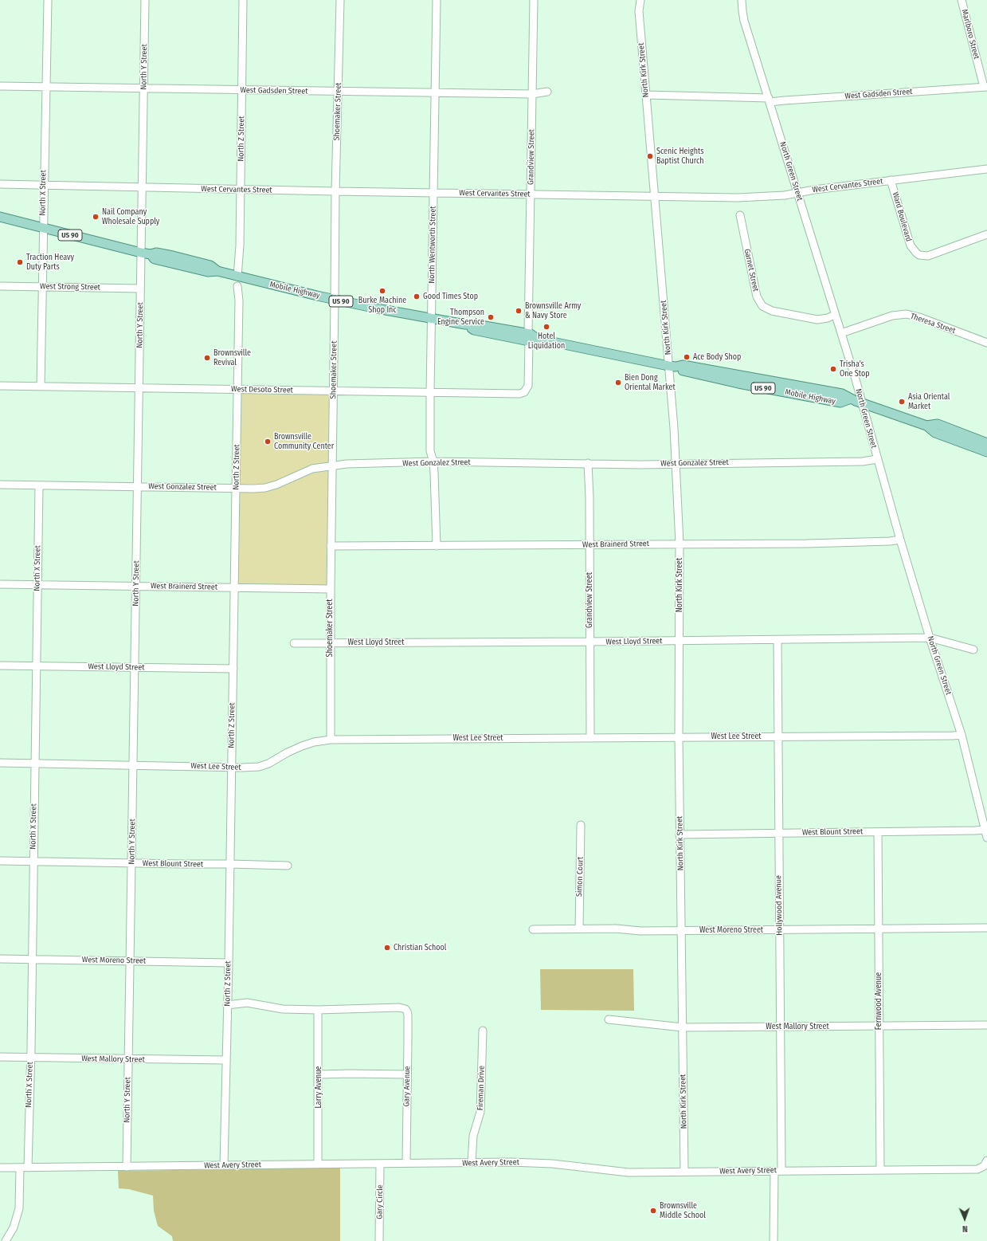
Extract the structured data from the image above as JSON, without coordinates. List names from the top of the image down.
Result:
{
  "streets": {
    "main road": ["US 90", "Mobile Highway"],
    "street": [
      "Marlboro Street",
      "North Y Street",
      "North Kirk Street",
      "West Gadsden Street",
      "Shoemaker Street",
      "North Z Street",
      "Grandview Street",
      "North Green Street",
      "West Cervantes Street",
      "North X Street",
      "Ward Boulevard",
      "North Wentworth Street",
      "Garnet Street",
      "West Strong Street",
      "Theresa Street",
      "West Desoto Street",
      "West Gonzalez Street",
      "West Brainerd Street",
      "West Lloyd Street",
      "West Lee Street",
      "West Blount Street",
      "Simon Court",
      "Hollywood Avenue",
      "West Moreno Street",
      "Fernwood Avenue",
      "West Mallory Street",
      "Gary Avenue",
      "Larry Avenue",
      "Fireman Drive",
      "West Avery Street",
      "Gary Circle"
    ]
  },
  "crossings": [
    ["Marlboro Street", "West Gadsden Street"],
    ["North Y Street", "West Gadsden Street"],
    ["North Y Street", "West Cervantes Street"],
    ["North Y Street", "West Strong Street"],
    ["North Y Street", "Mobile Highway"],
    ["North Y Street", "West Desoto Street"],
    ["North Y Street", "West Gonzalez Street"],
    ["North Y Street", "West Brainerd Street"],
    ["North Y Street", "West Lloyd Street"],
    ["North Y Street", "West Lee Street"],
    ["North Y Street", "West Blount Street"],
    ["North Y Street", "West Moreno Street"],
    ["North Y Street", "West Mallory Street"],
    ["North Y Street", "West Avery Street"],
    ["North Kirk Street", "West Gadsden Street"],
    ["North Kirk Street", "West Cervantes Street"],
    ["North Kirk Street", "Mobile Highway"],
    ["North Kirk Street", "West Gonzalez Street"],
    ["North Kirk Street", "West Brainerd Street"],
    ["North Kirk Street", "West Lloyd Street"],
    ["North Kirk Street", "West Lee Street"],
    ["North Kirk Street", "West Blount Street"],
    ["North Kirk Street", "West Moreno Street"],
    ["North Kirk Street", "West Mallory Street"],
    ["North Kirk Street", "West Avery Street"],
    ["West Gadsden Street", "Shoemaker Street"],
    ["West Gadsden Street", "North Z Street"],
    ["West Gadsden Street", "Grandview Street"],
    ["West Gadsden Street", "North Green Street"],
    ["West Gadsden Street", "North X Street"],
    ["West Gadsden Street", "North Wentworth Street"],
    ["Shoemaker Street", "West Cervantes Street"],
    ["Shoemaker Street", "Mobile Highway"],
    ["Shoemaker Street", "West Desoto Street"],
    ["Shoemaker Street", "West Gonzalez Street"],
    ["Shoemaker Street", "West Brainerd Street"],
    ["Shoemaker Street", "West Lloyd Street"],
    ["Shoemaker Street", "West Lee Street"],
    ["North Z Street", "West Cervantes Street"],
    ["North Z Street", "Mobile Highway"],
    ["North Z Street", "West Desoto Street"],
    ["North Z Street", "West Gonzalez Street"],
    ["North Z Street", "West Brainerd Street"],
    ["North Z Street", "West Lloyd Street"],
    ["North Z Street", "West Lee Street"],
    ["North Z Street", "West Blount Street"],
    ["North Z Street", "West Moreno Street"],
    ["North Z Street", "West Mallory Street"],
    ["North Z Street", "West Avery Street"],
    ["Grandview Street", "West Cervantes Street"],
    ["Grandview Street", "Mobile Highway"],
    ["Grandview Street", "West Desoto Street"],
    ["Grandview Street", "West Gonzalez Street"],
    ["Grandview Street", "West Brainerd Street"],
    ["Grandview Street", "West Lloyd Street"],
    ["Grandview Street", "West Lee Street"],
    ["North Green Street", "West Cervantes Street"],
    ["North Green Street", "Garnet Street"],
    ["North Green Street", "Mobile Highway"],
    ["North Green Street", "Theresa Street"],
    ["North Green Street", "West Gonzalez Street"],
    ["North Green Street", "West Brainerd Street"],
    ["North Green Street", "West Lloyd Street"],
    ["North Green Street", "West Lee Street"],
    ["North Green Street", "West Blount Street"],
    ["West Cervantes Street", "North X Street"],
    ["West Cervantes Street", "Ward Boulevard"],
    ["West Cervantes Street", "North Wentworth Street"],
    ["North X Street", "West Strong Street"],
    ["North X Street", "Mobile Highway"],
    ["North X Street", "West Desoto Street"],
    ["North X Street", "West Gonzalez Street"],
    ["North X Street", "West Brainerd Street"],
    ["North X Street", "West Lloyd Street"],
    ["North X Street", "West Lee Street"],
    ["North X Street", "West Blount Street"],
    ["North X Street", "West Moreno Street"],
    ["North X Street", "West Mallory Street"],
    ["North X Street", "West Avery Street"],
    ["North Wentworth Street", "Mobile Highway"],
    ["North Wentworth Street", "West Desoto Street"],
    ["North Wentworth Street", "West Gonzalez Street"],
    ["North Wentworth Street", "West Brainerd Street"],
    ["West Lloyd Street", "Hollywood Avenue"],
    ["West Lee Street", "Hollywood Avenue"],
    ["West Blount Street", "Hollywood Avenue"],
    ["West Blount Street", "Fernwood Avenue"],
    ["Simon Court", "West Moreno Street"],
    ["Hollywood Avenue", "West Moreno Street"],
    ["Hollywood Avenue", "West Mallory Street"],
    ["Hollywood Avenue", "West Avery Street"],
    ["West Moreno Street", "Fernwood Avenue"],
    ["Fernwood Avenue", "West Mallory Street"],
    ["Fernwood Avenue", "West Avery Street"],
    ["Gary Avenue", "Larry Avenue"],
    ["Gary Avenue", "West Avery Street"],
    ["Larry Avenue", "West Avery Street"],
    ["Fireman Drive", "West Avery Street"],
    ["West Avery Street", "Gary Circle"]
  ],
  "places": [
    "Scenic Heights Baptist Church",
    "Nail Company Wholesale Supply",
    "Traction Heavy Duty Parts",
    "Burke Machine Shop Inc",
    "Good Times Stop",
    "Brownsville Army & Navy Store",
    "Thompson Engine Service",
    "Hotel Liquidation",
    "Ace Body Shop",
    "Brownsville Revival",
    "Trisha's One Stop",
    "Bien Dong Oriental Market",
    "Asia Oriental Market",
    "Brownsville Community Center",
    "Christian School",
    "Brownsville Middle School"
  ],
  "north": "bottom"
}
